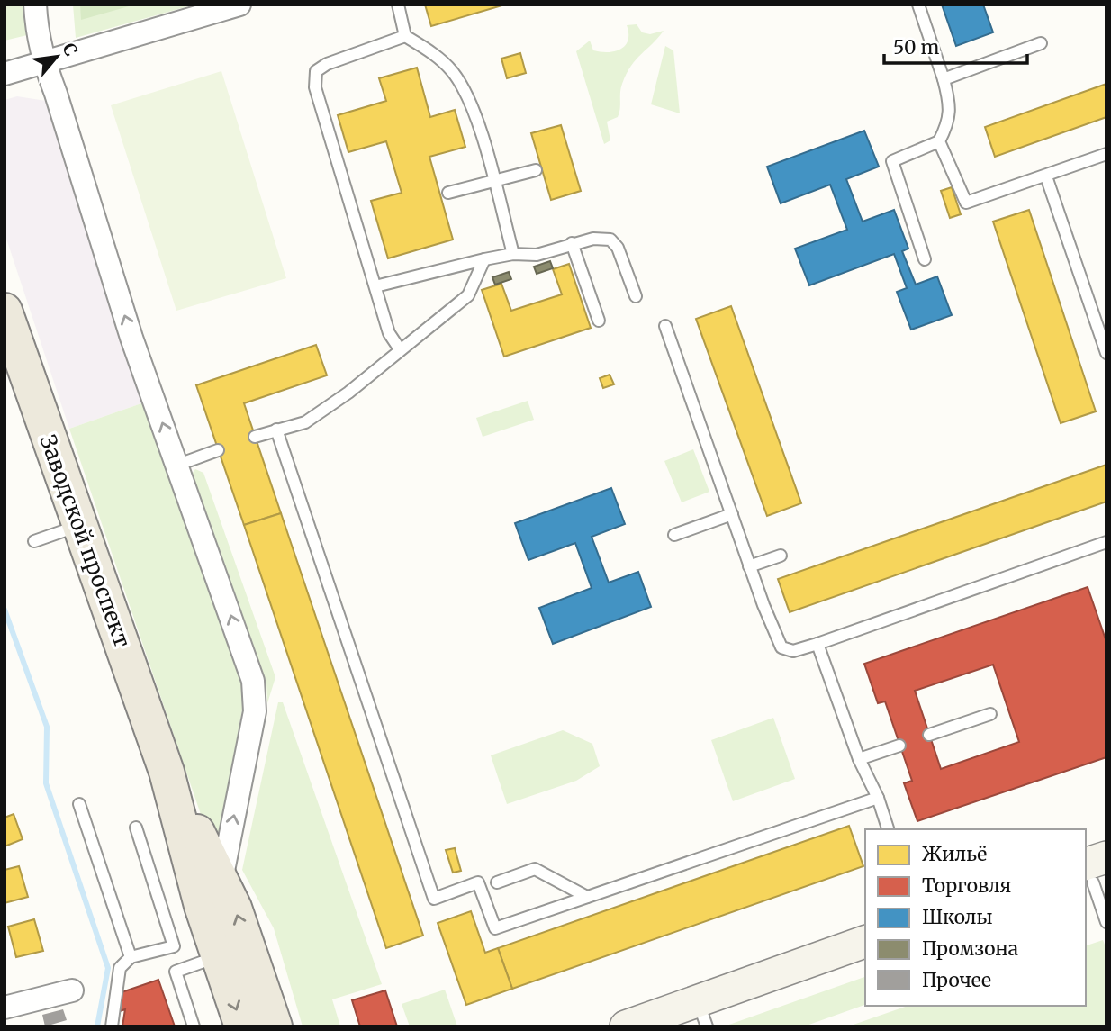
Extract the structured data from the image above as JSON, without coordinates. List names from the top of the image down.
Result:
{
  "streets": {
    "main road": ["Заводской проспект"]
  },
  "legend": [
    "Жильё",
    "Торговля",
    "Школы",
    "Промзона",
    "Прочее"
  ],
  "scale_bar": "50 m",
  "north": "top right"
}
